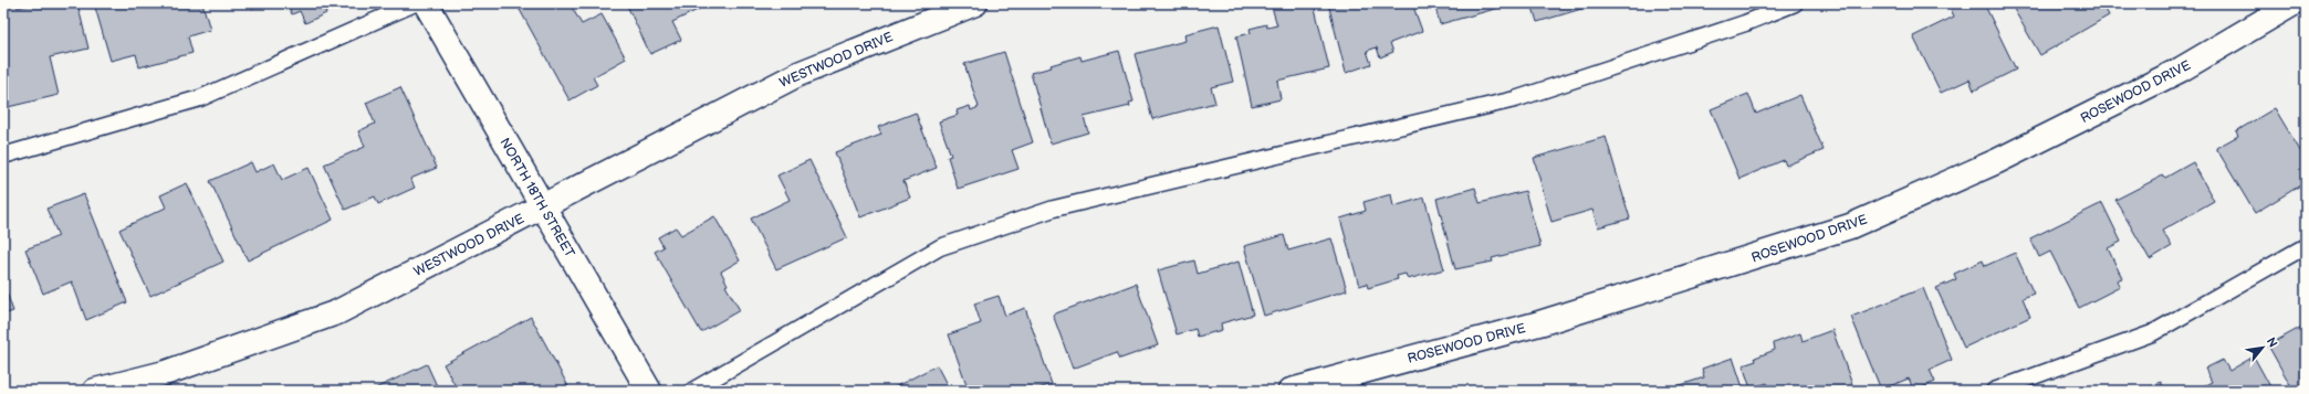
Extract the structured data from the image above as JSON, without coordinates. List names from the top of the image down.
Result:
{
  "streets": {
    "street": ["WESTWOOD DRIVE", "ROSEWOOD DRIVE", "NORTH 18TH STREET"]
  },
  "crossings": [
    ["WESTWOOD DRIVE", "NORTH 18TH STREET"]
  ],
  "north": "top right"
}
